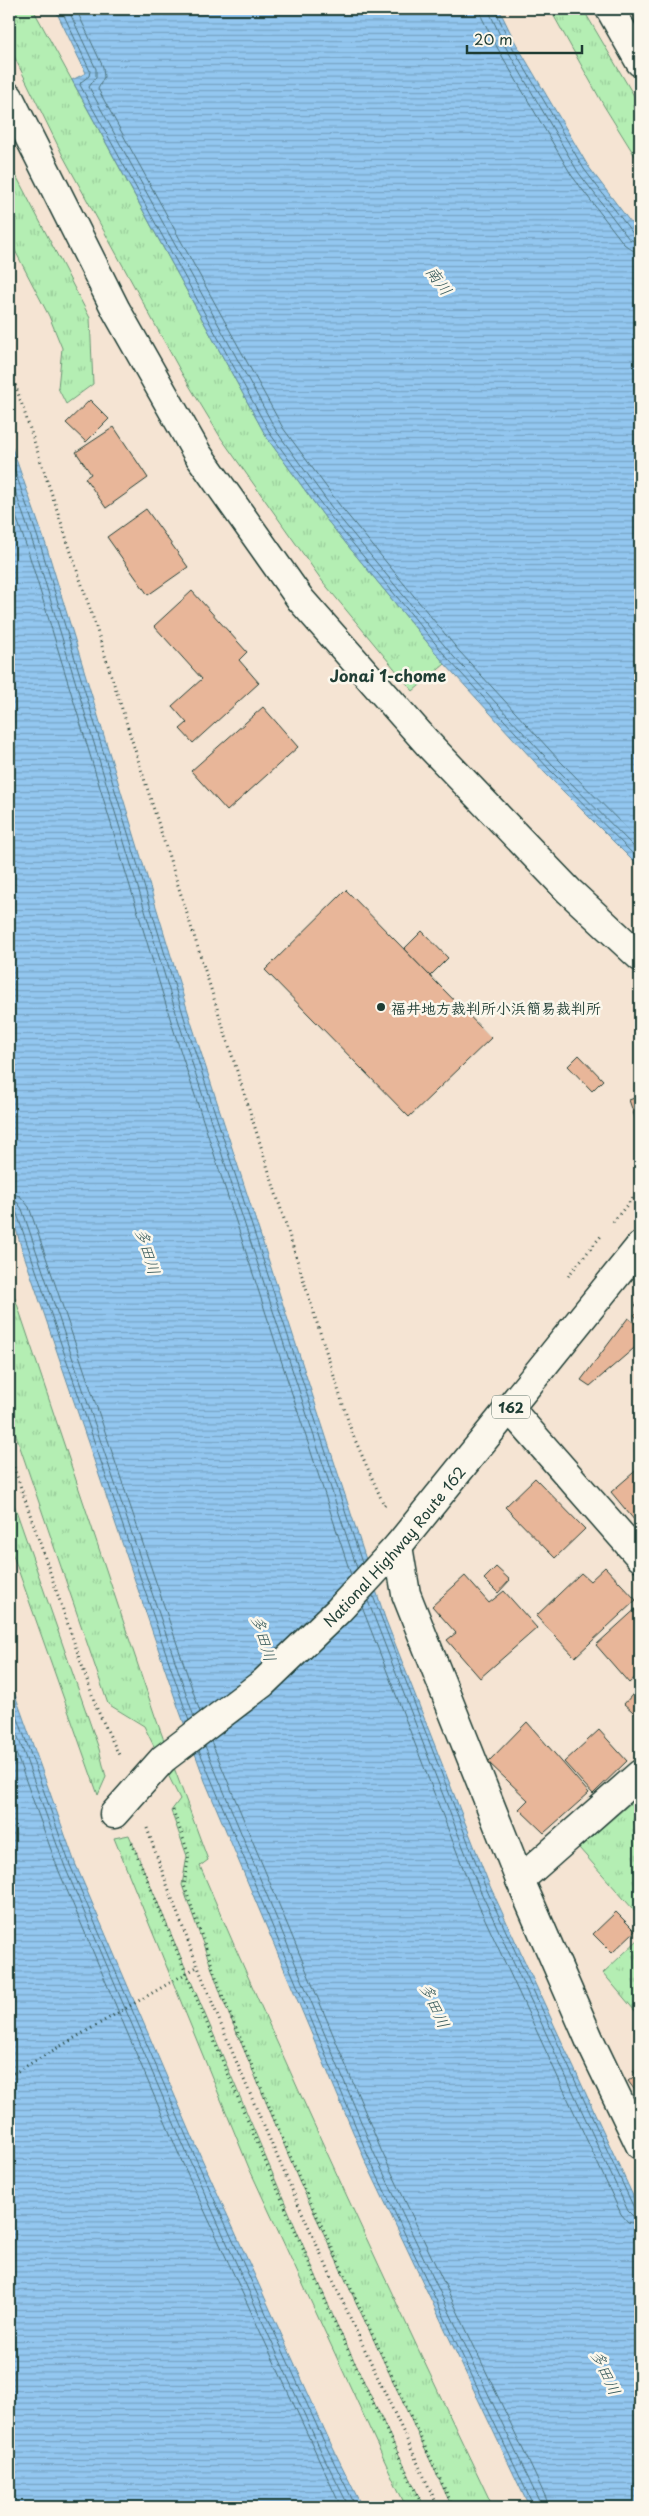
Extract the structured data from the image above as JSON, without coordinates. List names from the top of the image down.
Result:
{
  "streets": {
    "main road": ["162", "National Highway Route 162"]
  },
  "districts": ["Jonai 1-chome"],
  "water": ["南川", "多田川"],
  "places": ["福井地方裁判所小浜簡易裁判所"],
  "scale_bar": "20 m"
}
